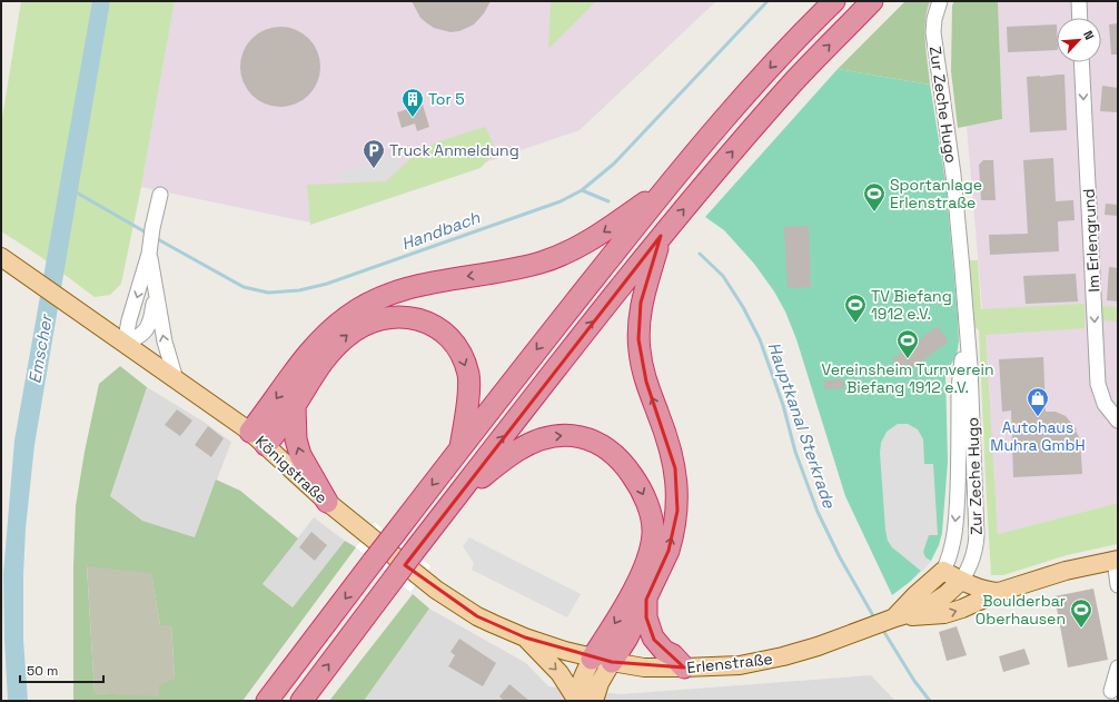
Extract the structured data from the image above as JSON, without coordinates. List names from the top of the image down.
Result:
{
  "streets": {
    "main road": ["Königstraße", "Erlenstraße"],
    "street": ["Zur Zeche Hugo", "Im Erlengrund"]
  },
  "crossings": [
    ["Zur Zeche Hugo", "Erlenstraße"],
    ["Königstraße", "Erlenstraße"]
  ],
  "one_way": ["Im Erlengrund"],
  "water": ["Handbach", "Emscher", "Hauptkanal Sterkrade"],
  "places": {
    "building": ["Tor 5"],
    "parking": ["Truck Anmeldung"],
    "sports": [
      "Sportanlage Erlenstraße",
      "TV Biefang 1912 e.V.",
      "Vereinsheim Turnverein Biefang 1912 e.V.",
      "Boulderbar Oberhausen"
    ],
    "shop": ["Autohaus Muhra GmbH"]
  },
  "scale_bar": "50 m",
  "north": "top right"
}
